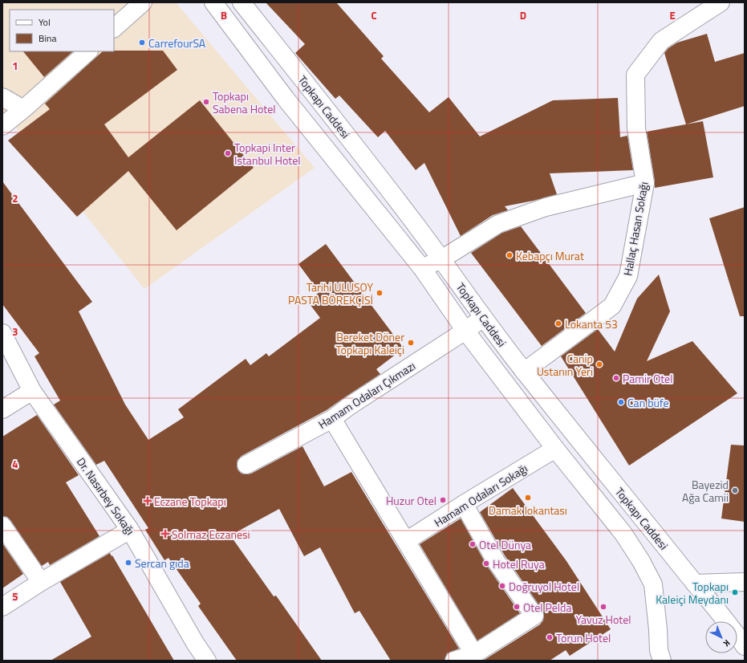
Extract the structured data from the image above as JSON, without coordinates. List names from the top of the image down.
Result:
{
  "streets": {
    "street": [
      "Topkapı Caddesi",
      "Hallaç Hasan Sokağı",
      "Hamam Odaları Çıkmazı",
      "Hamam Odaları Sokağı",
      "Dr. Nasırbey Sokağı"
    ]
  },
  "crossings": [
    ["Topkapı Caddesi", "Hallaç Hasan Sokağı"],
    ["Topkapı Caddesi", "Hamam Odaları Çıkmazı"],
    ["Topkapı Caddesi", "Hamam Odaları Sokağı"]
  ],
  "places": {
    "other": [
      "CarrefourSA",
      "Topkapı Sabena Hotel",
      "Topkapi Inter Istanbul Hotel",
      "Kebapçı Murat",
      "Tarihi ULUSOY PASTA BÖREKÇİSİ",
      "Lokanta 53",
      "Bereket Döner Topkapı Kaleiçi",
      "Canip Ustanın Yeri",
      "Pamir Otel",
      "Can büfe",
      "Bayezid Ağa Camii",
      "Damak lokantası",
      "Huzur Otel",
      "Otel Dünya",
      "Sercan gıda",
      "Hotel Ruya",
      "Doğruyol Hotel",
      "Topkapı Kaleiçi Meydanı",
      "Otel Pelda",
      "Yavuz Hotel",
      "Torun Hotel"
    ],
    "health": ["Eczane Topkapı", "Solmaz Eczanesi"]
  },
  "legend": ["Yol", "Bina"],
  "north": "bottom right",
  "grid": {
    "columns": [
      "B",
      "C",
      "D",
      "E"
    ],
    "rows": [
      "1",
      "2",
      "3",
      "4",
      "5"
    ]
  }
}
